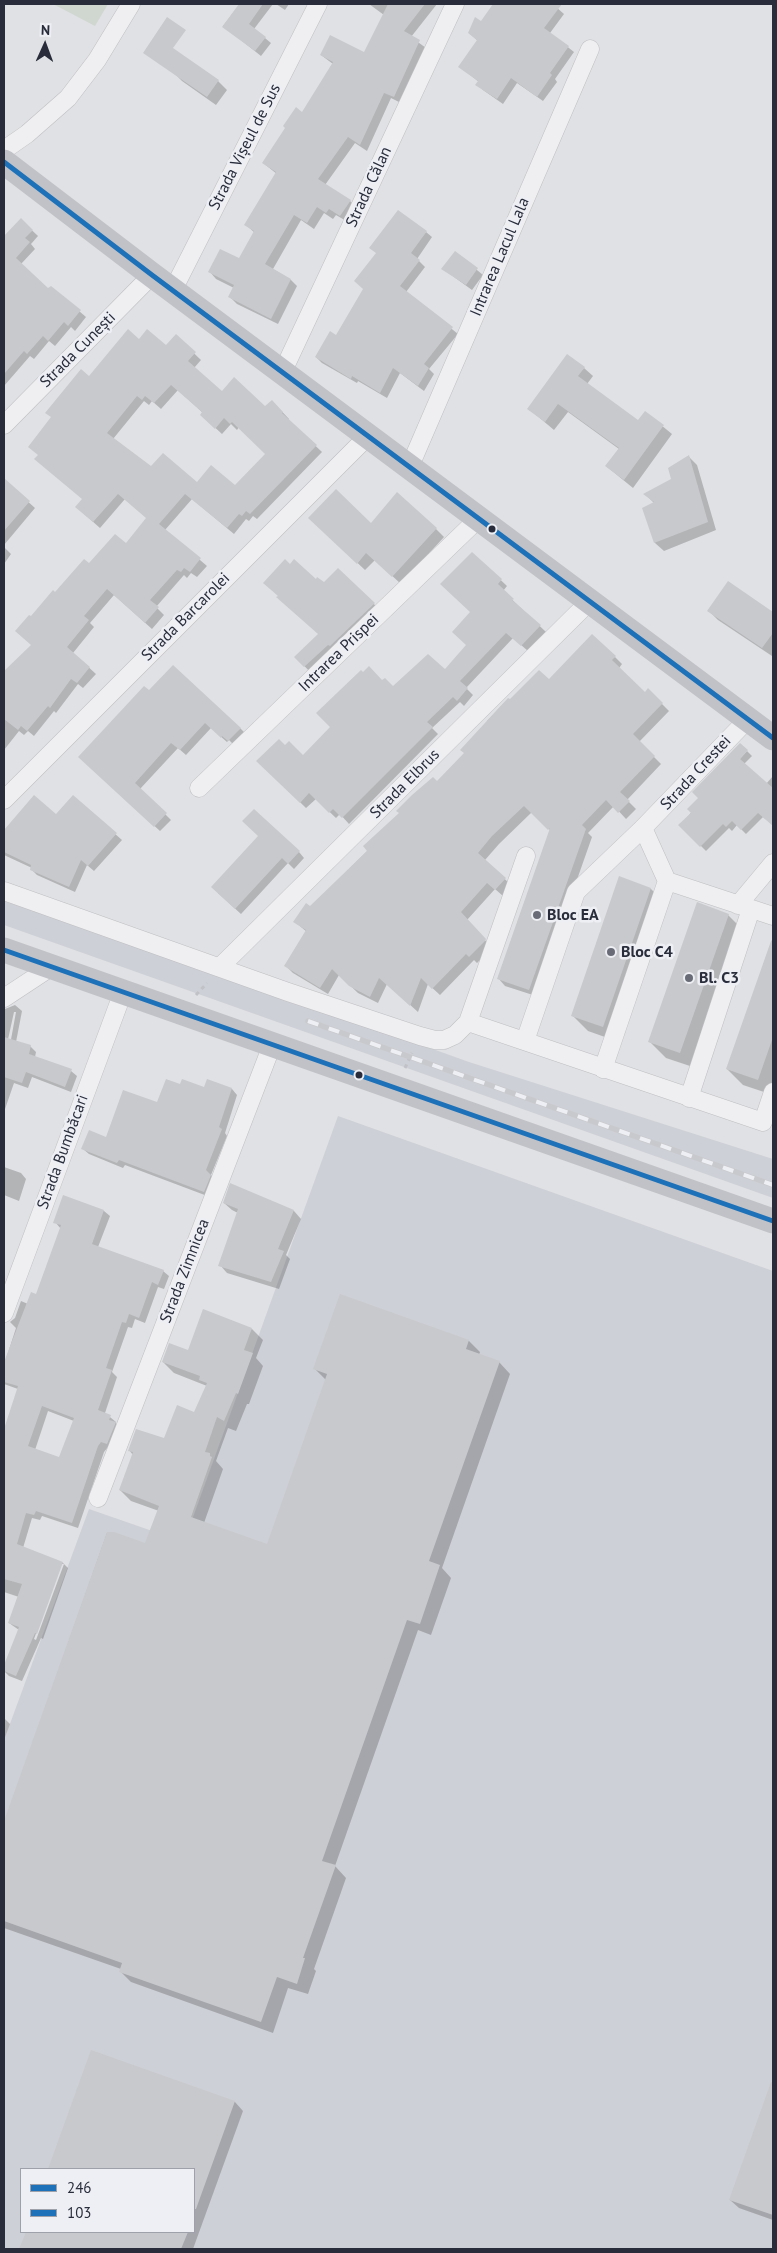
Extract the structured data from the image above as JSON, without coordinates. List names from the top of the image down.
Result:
{
  "streets": {
    "street": [
      "Strada Vișeul de Sus",
      "Strada Călan",
      "Intrarea Lacul Lala",
      "Strada Cunești",
      "Strada Barcarolei",
      "Intrarea Prispei",
      "Strada Crestei",
      "Strada Elbrus",
      "Strada Bumbăcari",
      "Strada Zimnicea"
    ]
  },
  "places": ["Bloc EA", "Bloc C4", "Bl. C3"],
  "lines": ["transit line 246", "transit line 103"],
  "legend": ["246", "103"],
  "north": "top"
}
